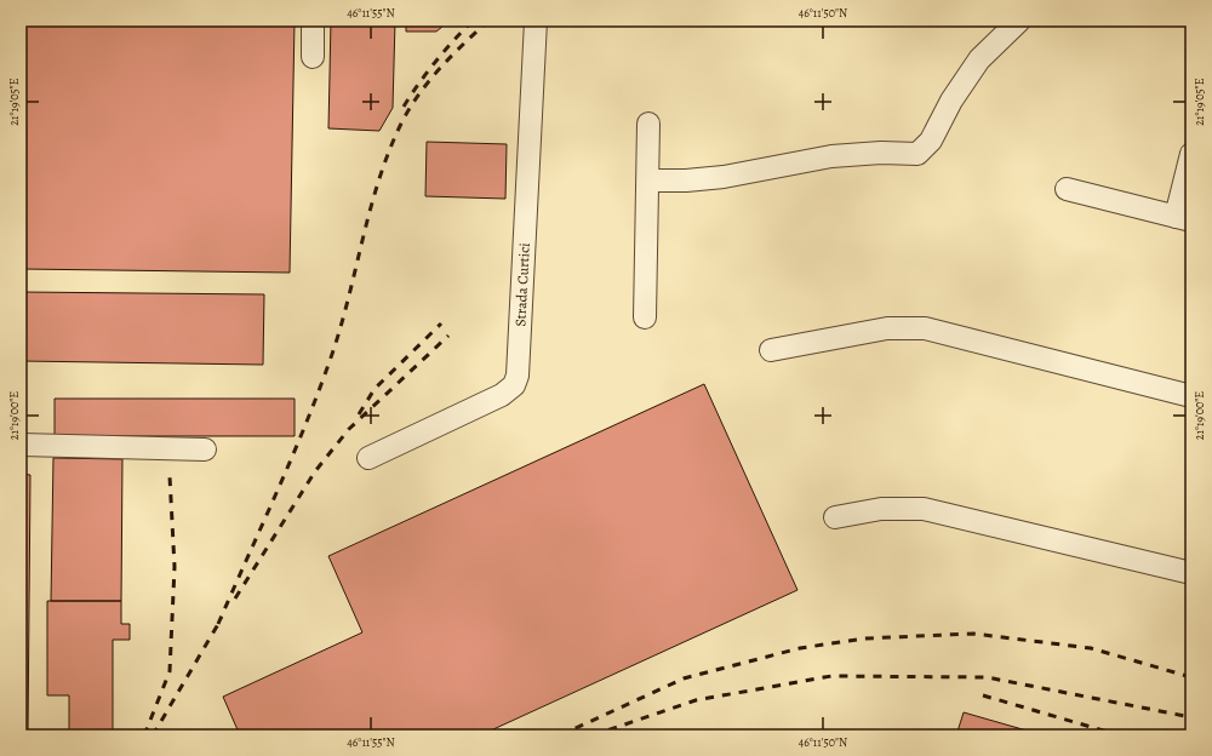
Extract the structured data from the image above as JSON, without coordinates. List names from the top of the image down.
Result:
{
  "streets": {
    "street": ["Strada Curtici"]
  },
  "coordinates": [
    "46°11'55\"N",
    "46°11'50\"N",
    "21°19'05\"E",
    "21°19'00\"E"
  ]
}
